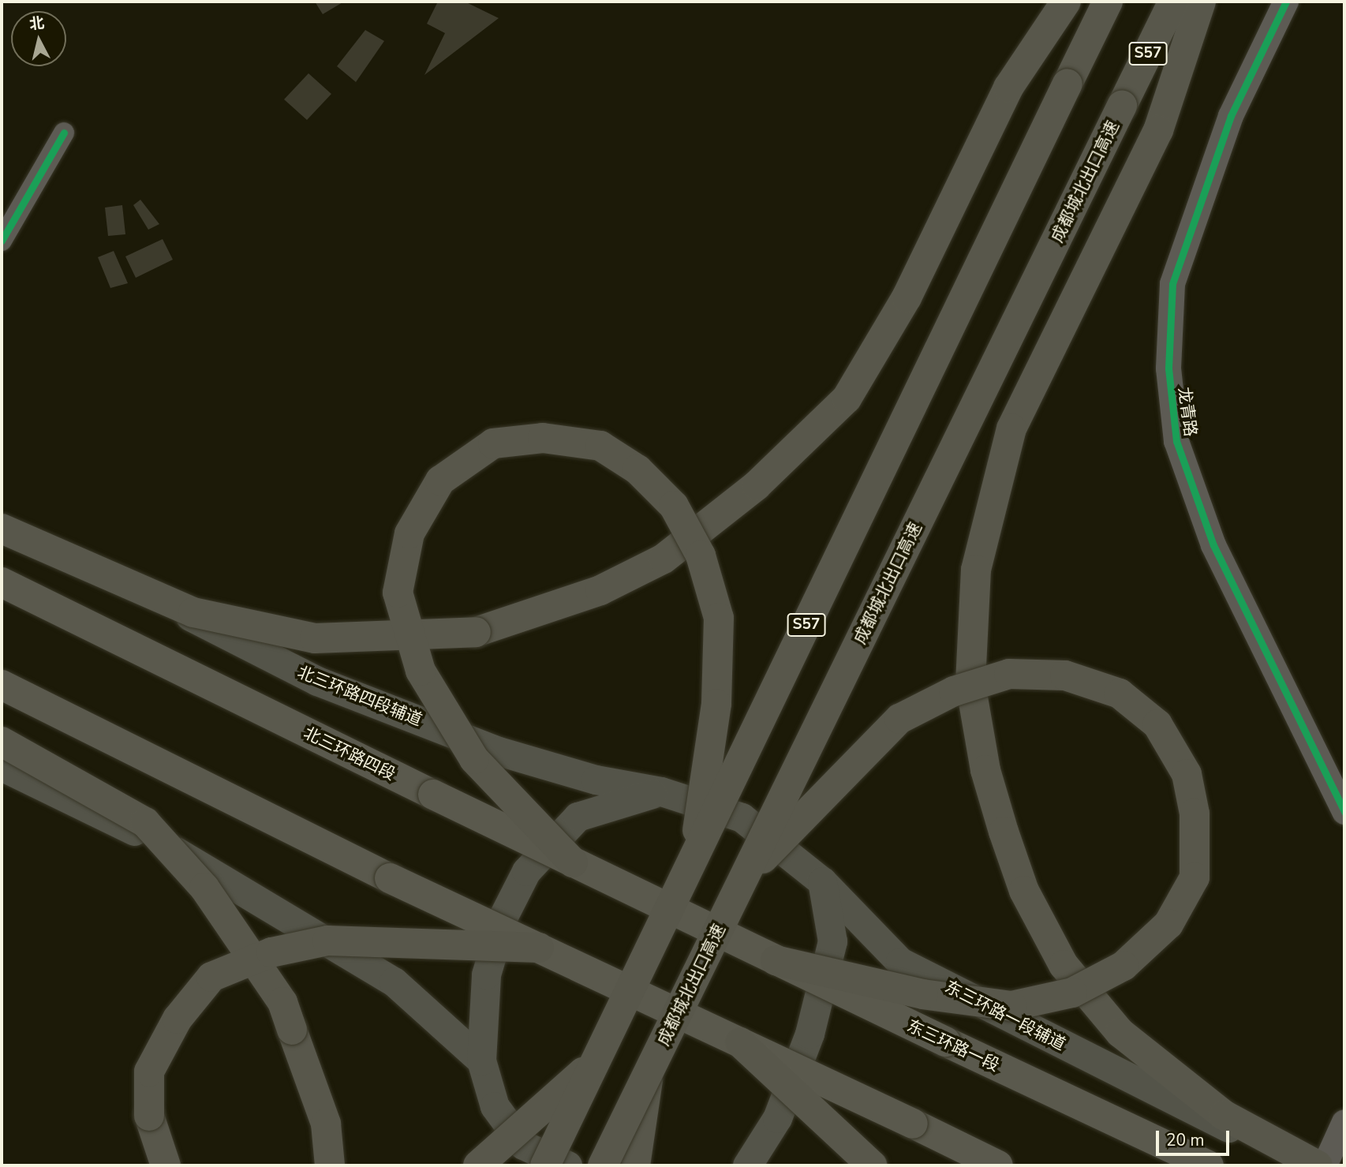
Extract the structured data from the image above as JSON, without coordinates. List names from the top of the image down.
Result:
{
  "streets": {
    "highway": [
      "S57",
      "成都城北出口高速",
      "北三环路四段",
      "东三环路一段"
    ],
    "main road": ["北三环路四段辅道", "东三环路一段辅道"],
    "street": ["龙青路"]
  },
  "crossings": [
    ["北三环路四段辅道", "东三环路一段辅道"],
    ["北三环路四段", "东三环路一段"]
  ],
  "scale_bar": "20 m",
  "north": "top"
}
